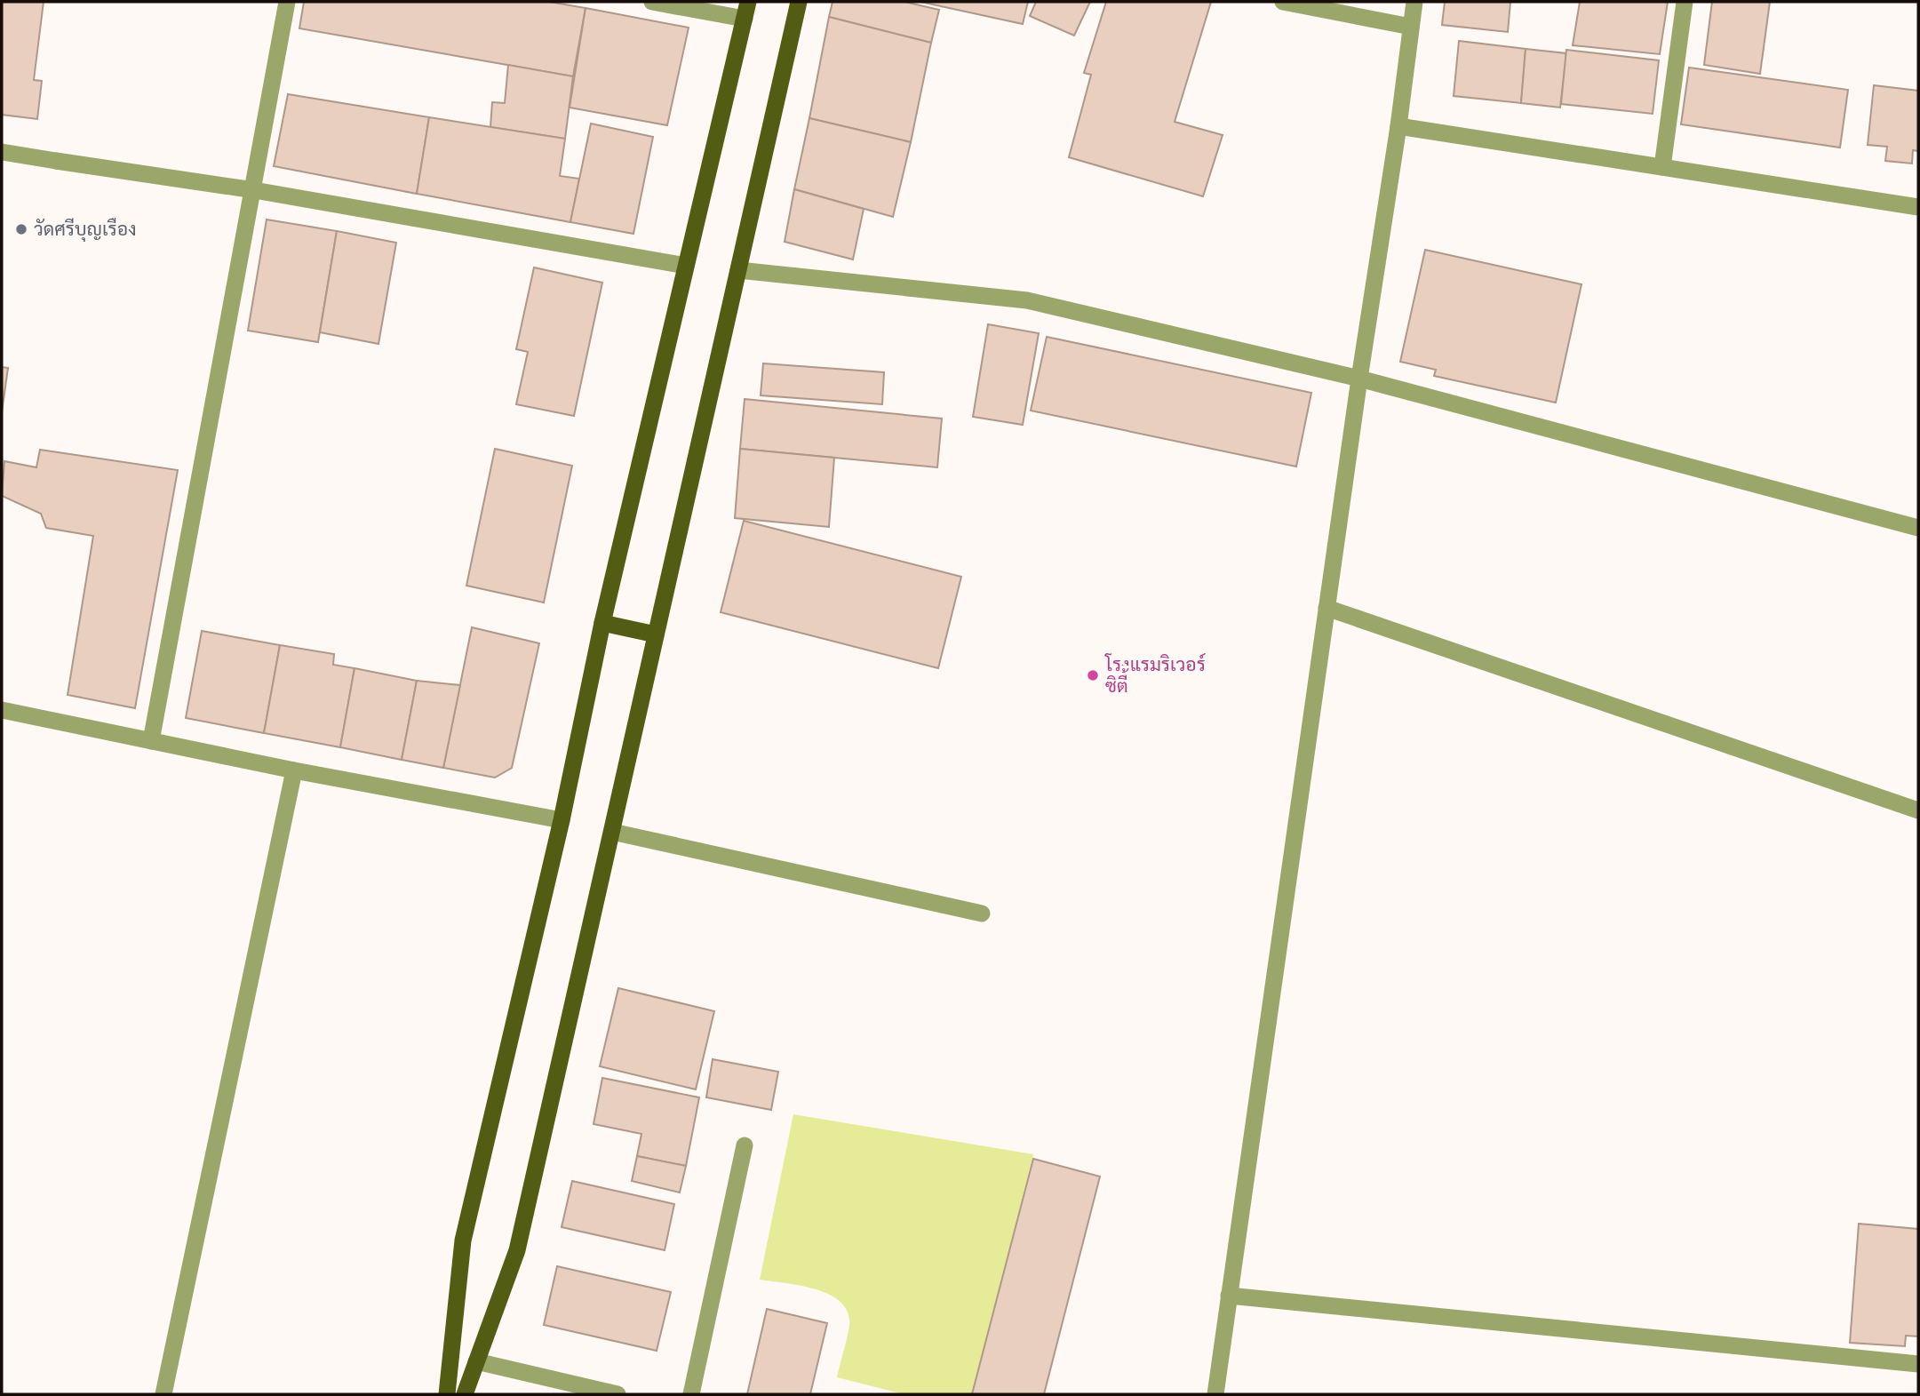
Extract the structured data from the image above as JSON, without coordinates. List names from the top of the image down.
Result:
{
  "places": ["วัดศรีบุญเรือง", "โรงแรมริเวอร์ ซิตี้"]
}
